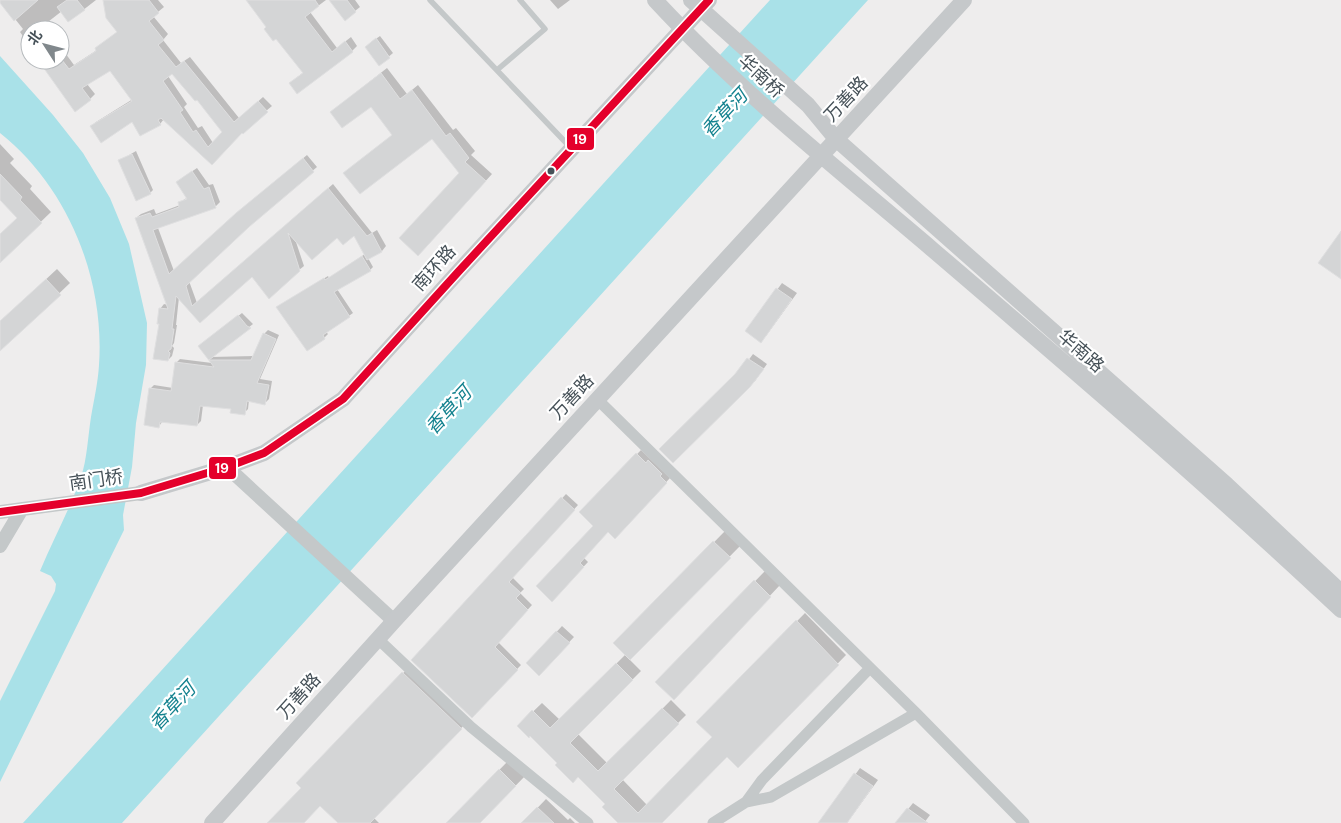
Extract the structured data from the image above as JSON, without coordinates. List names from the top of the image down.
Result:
{
  "streets": {
    "main road": [
      "华南桥",
      "万善路",
      "南环路",
      "华南路"
    ],
    "street": ["南门桥"]
  },
  "crossings": [
    ["华南桥", "南环路"],
    ["华南桥", "华南路"],
    ["万善路", "华南路"],
    ["南环路", "南门桥"]
  ],
  "water": ["香草河"],
  "lines": ["transit line 19"],
  "north": "top left"
}
